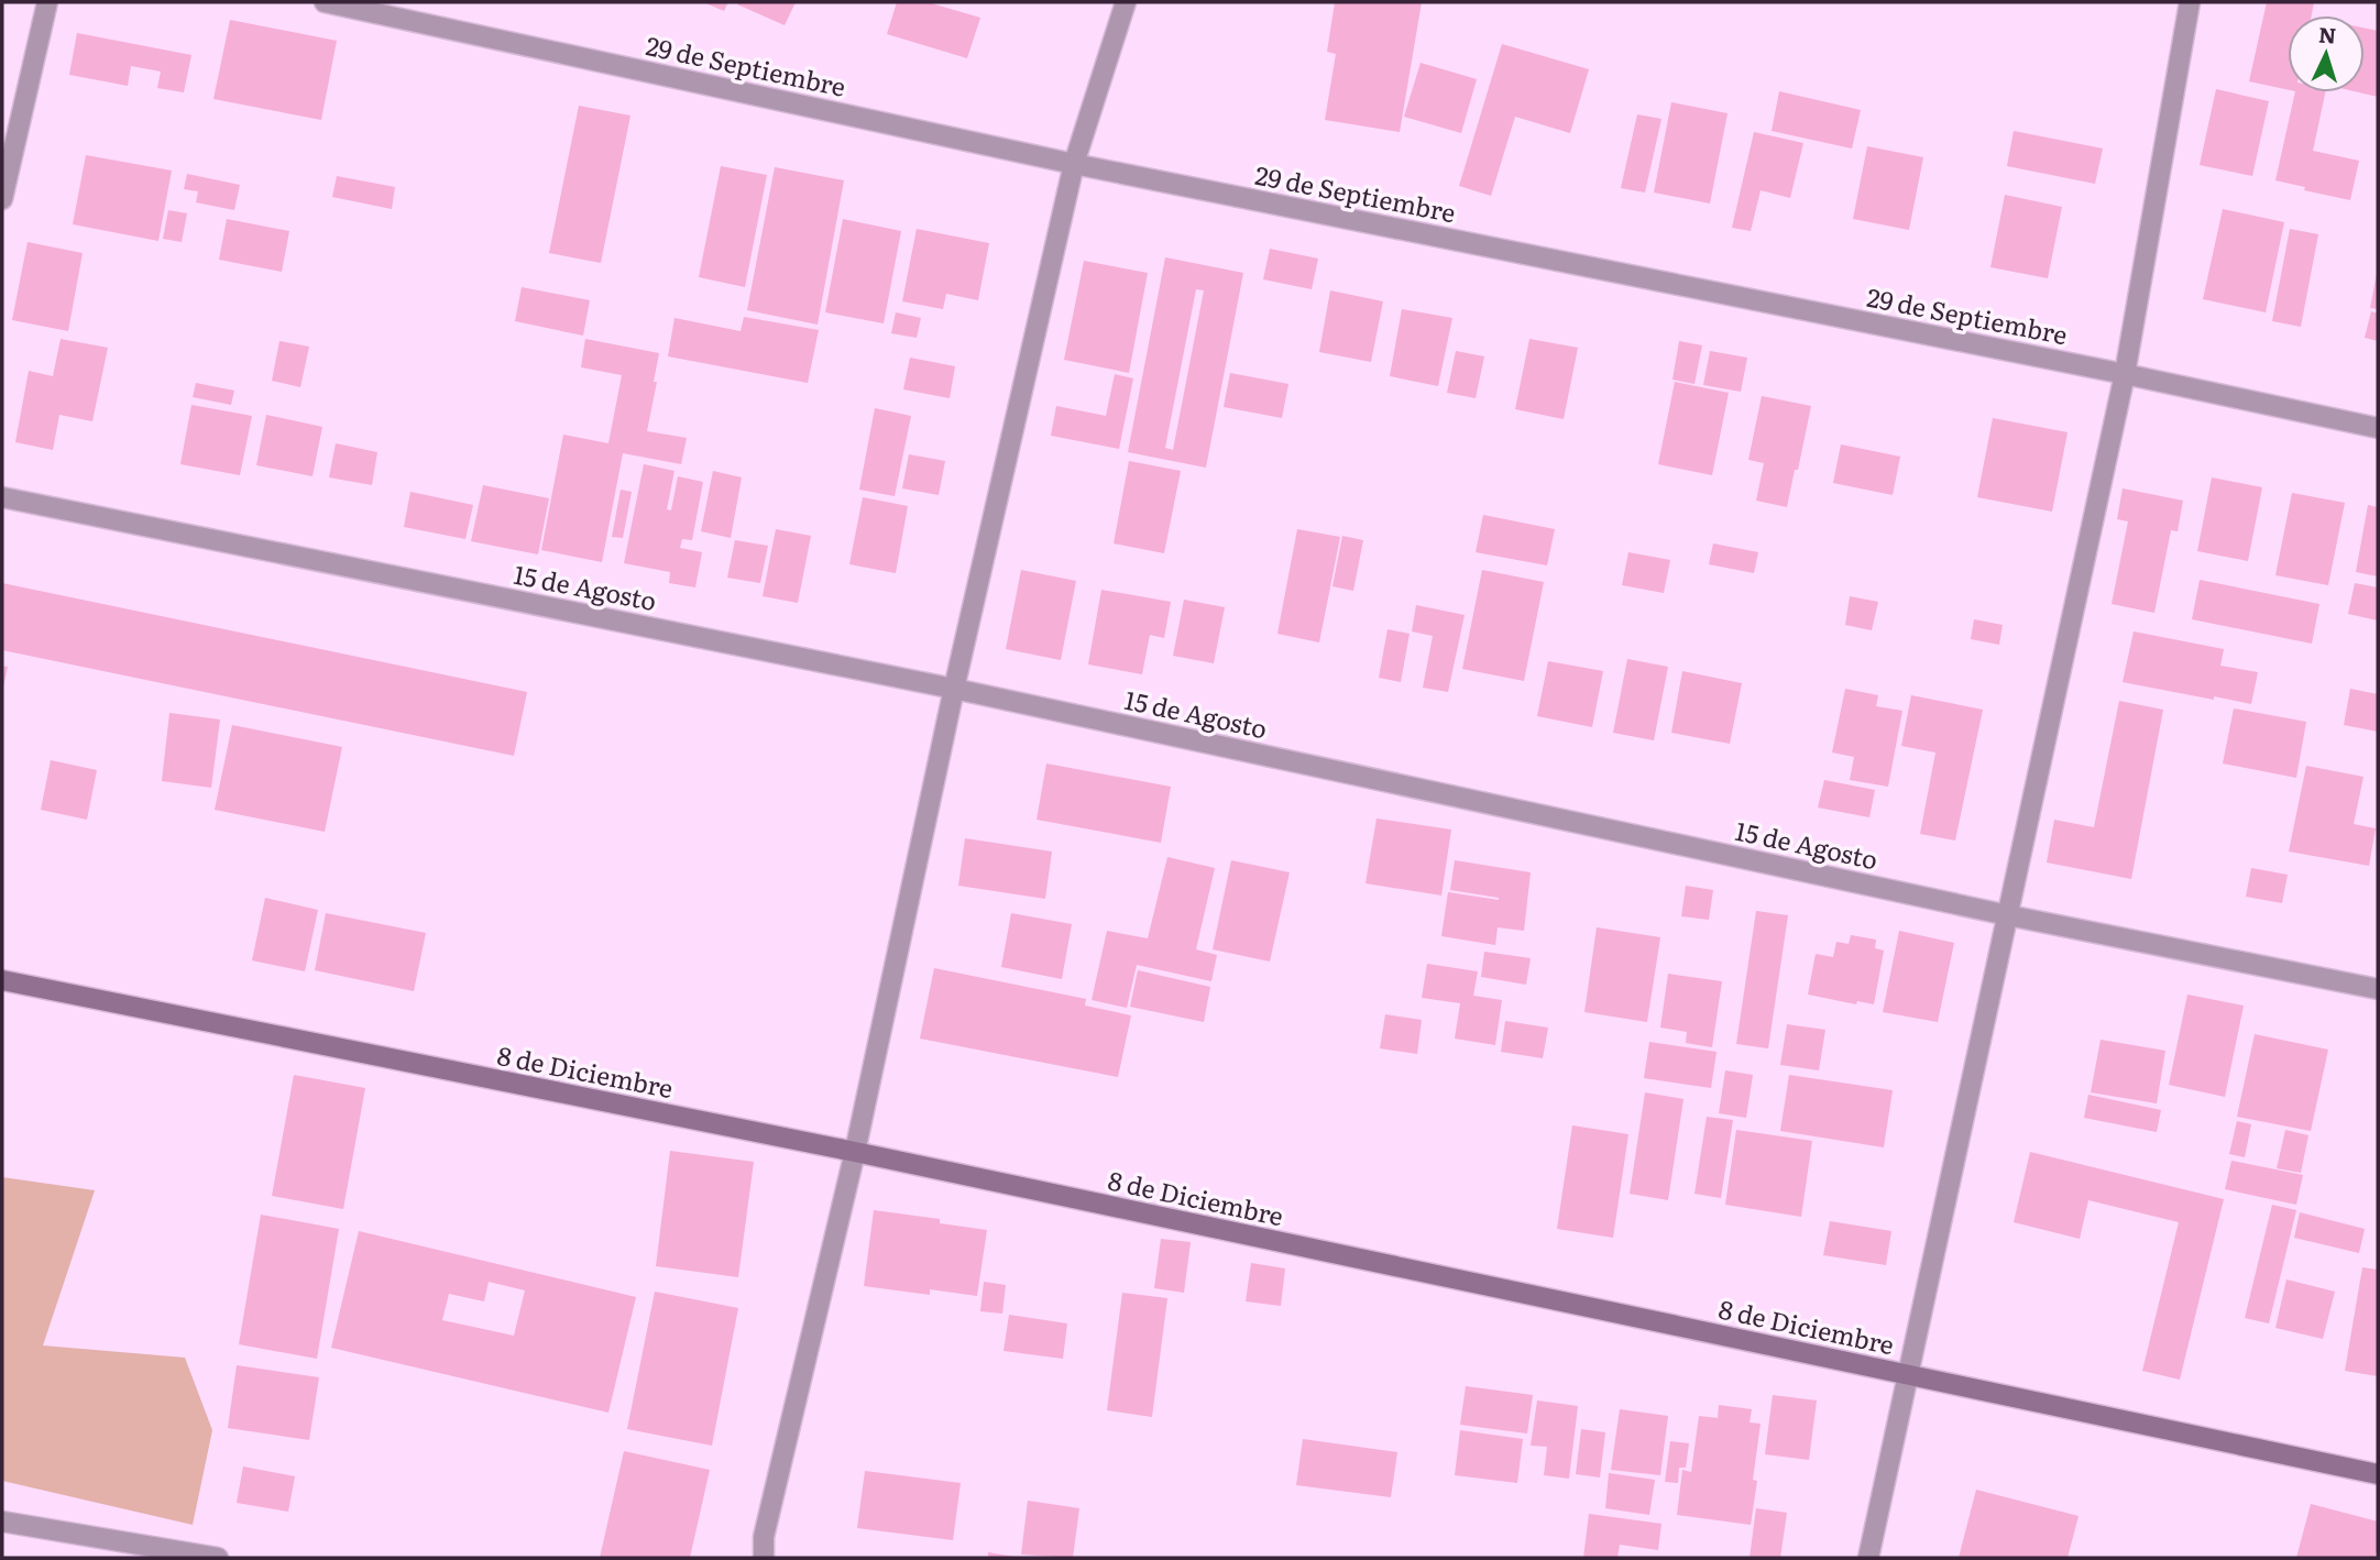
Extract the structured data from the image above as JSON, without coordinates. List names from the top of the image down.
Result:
{
  "streets": {
    "street": ["29 de Septiembre", "15 de Agosto", "8 de Diciembre"]
  },
  "north": "top"
}
